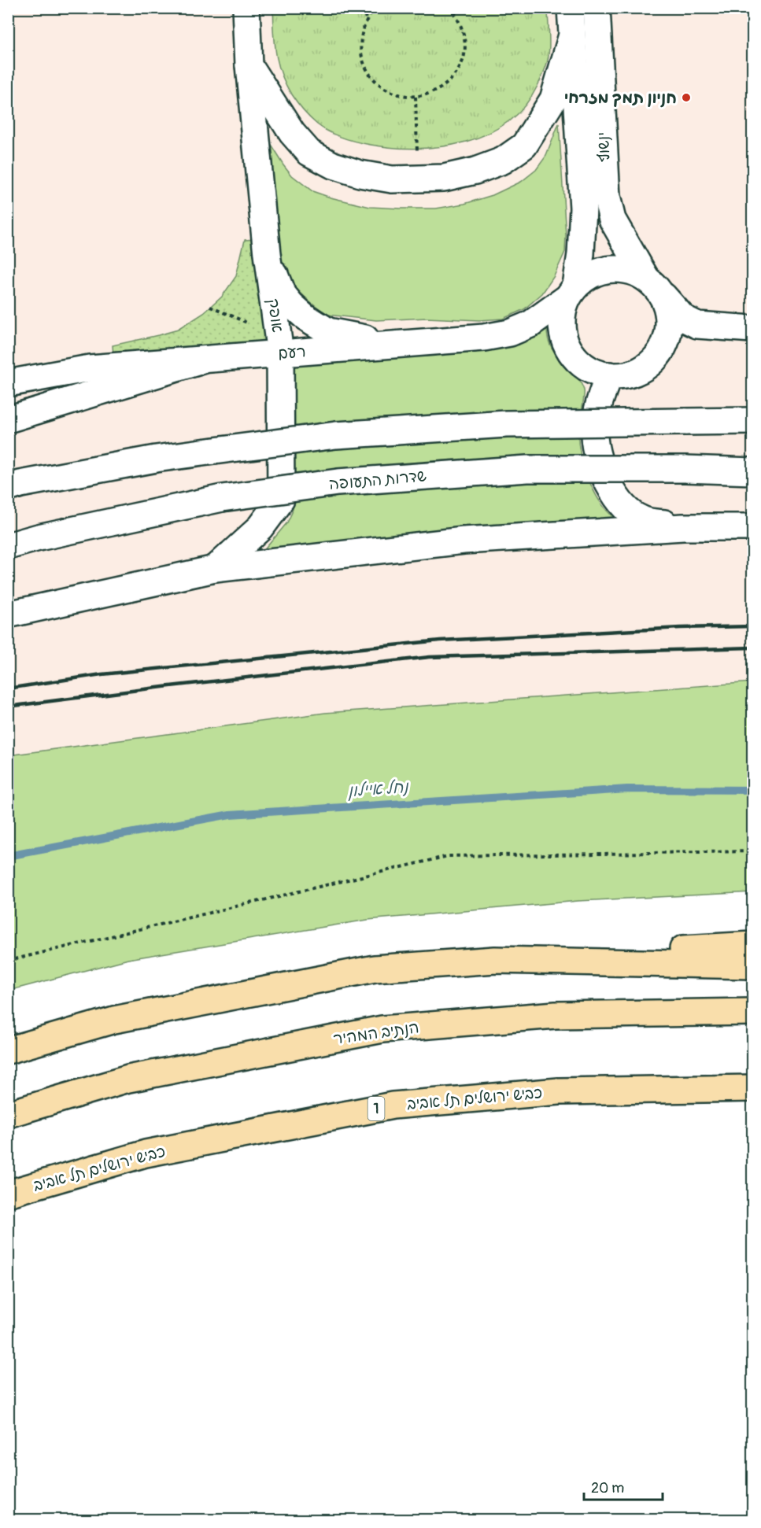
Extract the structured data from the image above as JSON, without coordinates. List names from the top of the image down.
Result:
{
  "streets": {
    "highway": ["הנתיב המהיר", "כביש ירושלים תל אביב", "1"],
    "street": [
      "ינשוף",
      "אופק",
      "רעם",
      "שדרות התעופה"
    ]
  },
  "crossings": [
    ["ינשוף", "רעם"],
    ["אופק", "רעם"]
  ],
  "water": ["נחל איילון"],
  "places": ["חניון תמך מזרחי"],
  "scale_bar": "20 m"
}
